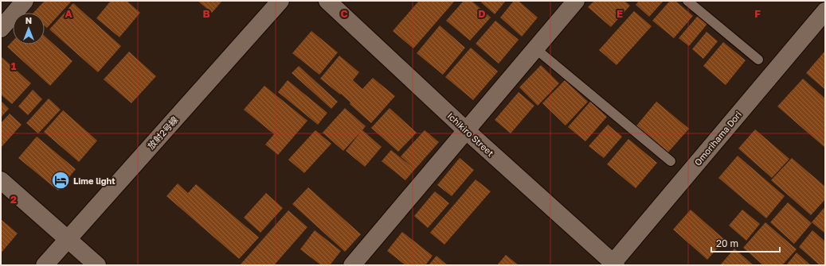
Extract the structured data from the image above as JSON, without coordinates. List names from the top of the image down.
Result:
{
  "streets": {
    "street": ["放射2号線", "Ichikiro Street", "Omorihama Dori"]
  },
  "crossings": [
    ["Ichikiro Street", "Omorihama Dori"]
  ],
  "places": {
    "hotel": ["Lime light"]
  },
  "scale_bar": "20 m",
  "north": "top",
  "grid": {
    "columns": [
      "A",
      "B",
      "C",
      "D",
      "E",
      "F"
    ],
    "rows": ["1", "2"]
  }
}
